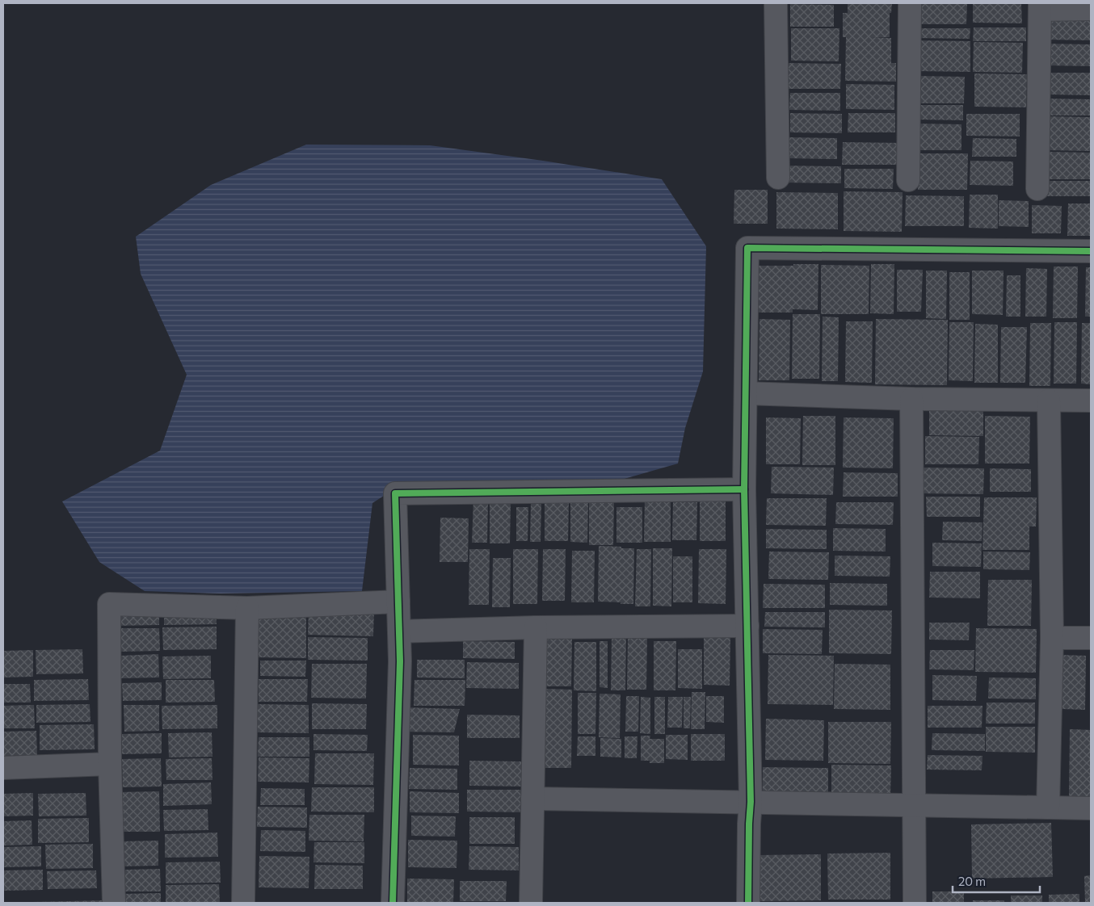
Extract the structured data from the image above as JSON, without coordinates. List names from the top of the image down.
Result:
{
  "scale_bar": "20 m"
}
